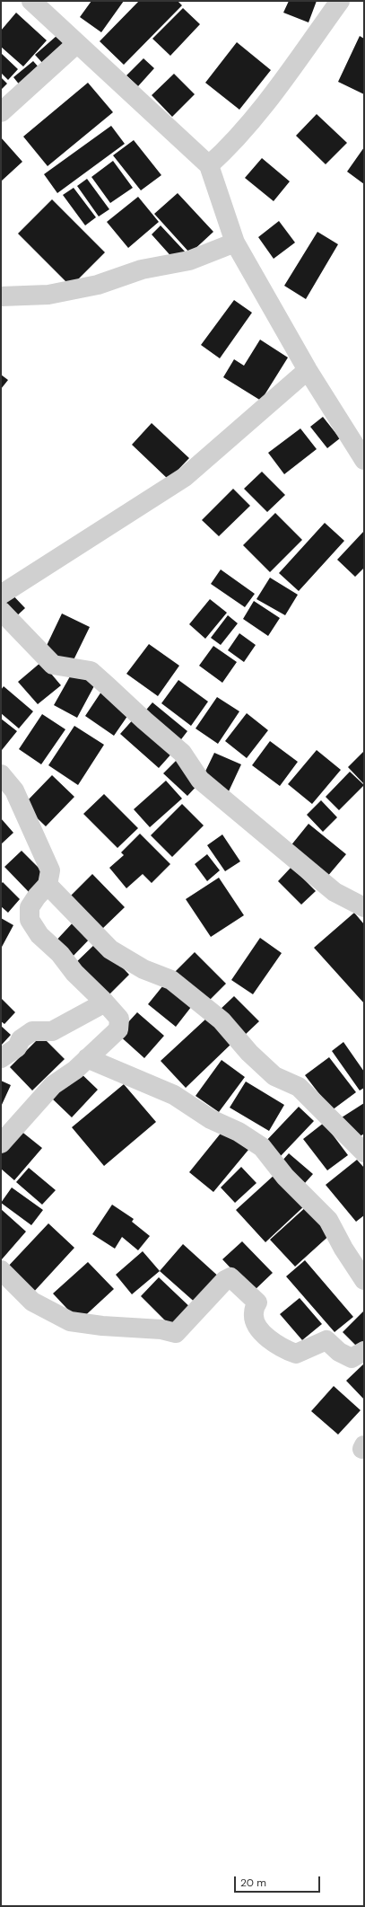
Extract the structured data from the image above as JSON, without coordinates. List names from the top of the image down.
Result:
{
  "scale_bar": "20 m"
}
